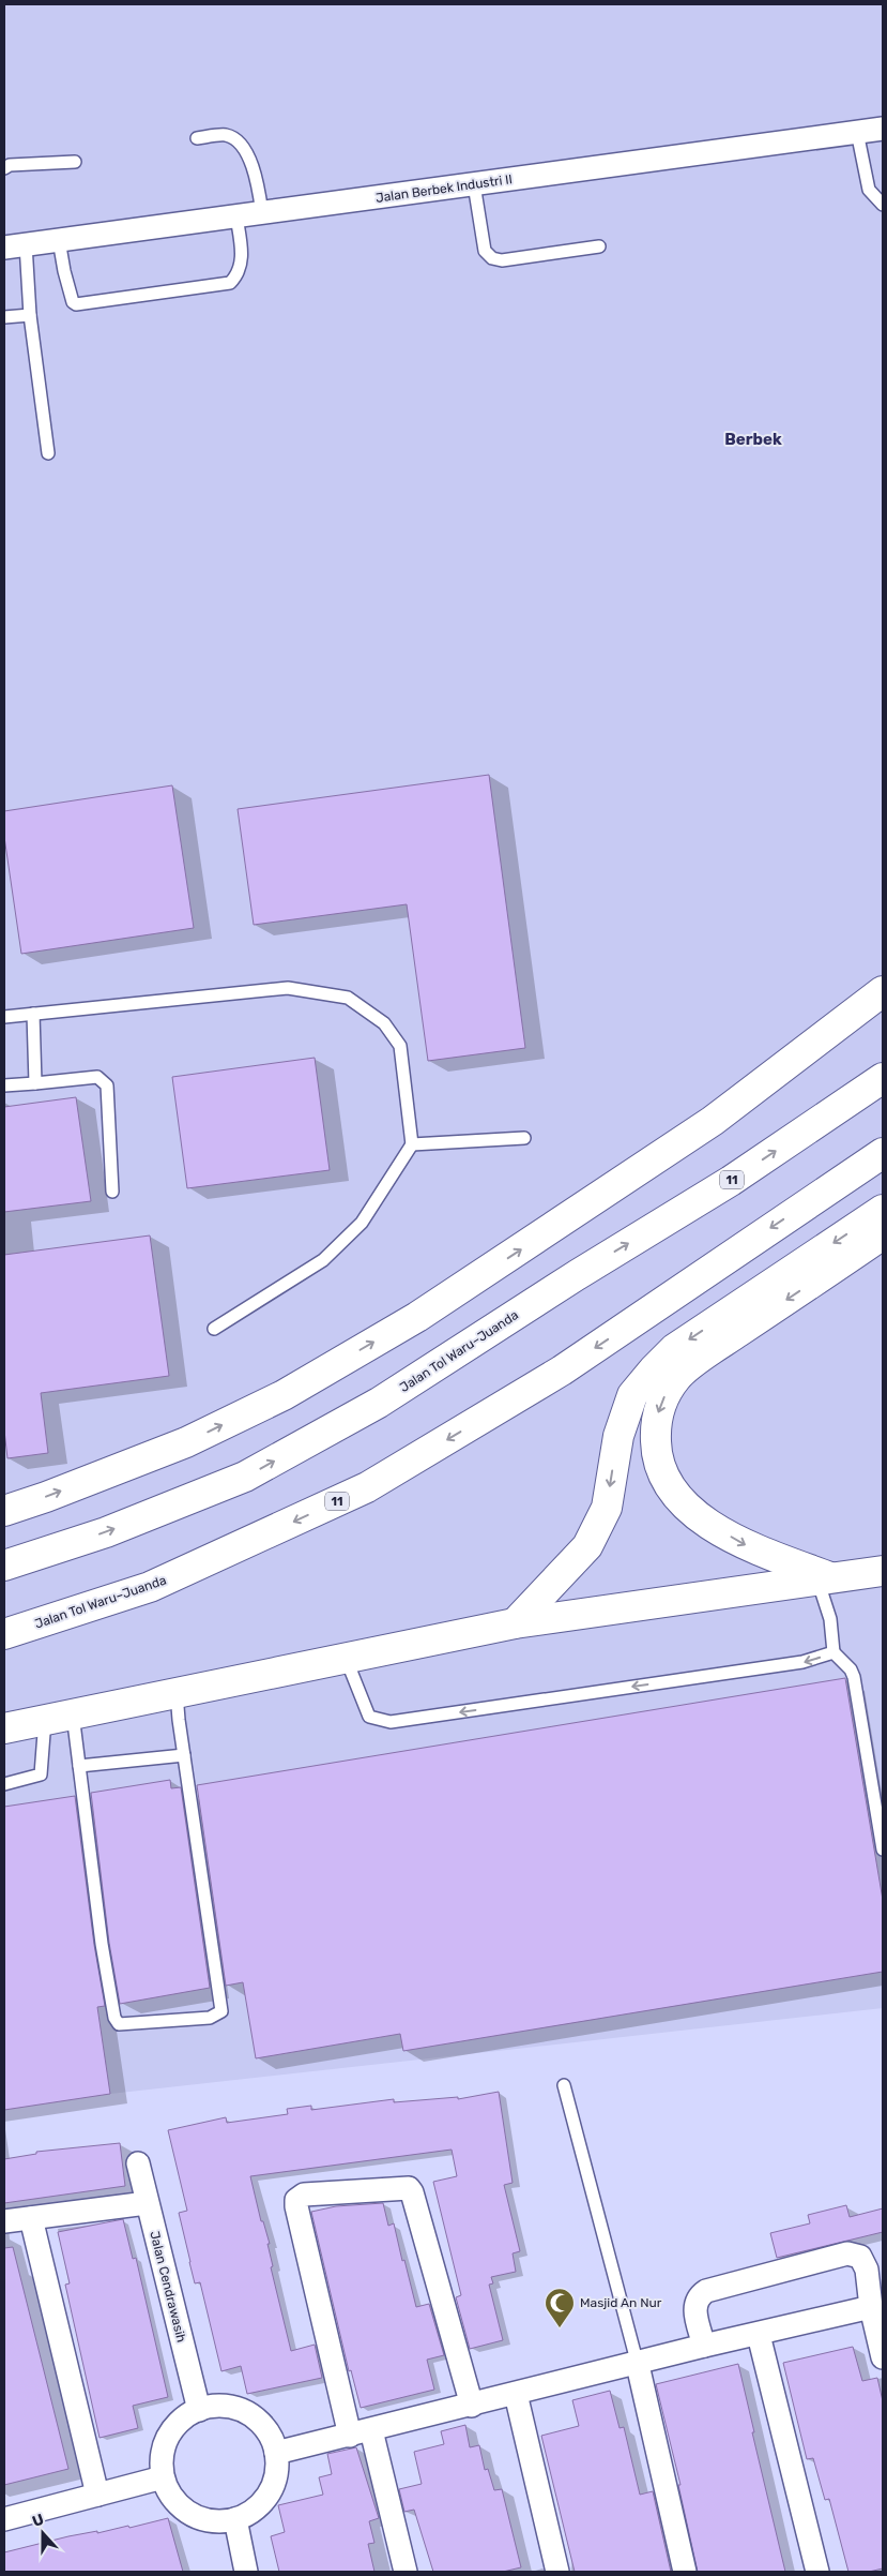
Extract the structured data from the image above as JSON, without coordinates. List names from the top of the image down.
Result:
{
  "streets": {
    "main road": ["11", "Jalan Tol Waru–Juanda"],
    "street": ["Jalan Berbek Industri II", "Jalan Cendrawasih"]
  },
  "districts": ["Berbek"],
  "places": {
    "mosque": ["Masjid An Nur"]
  },
  "north": "top"
}
